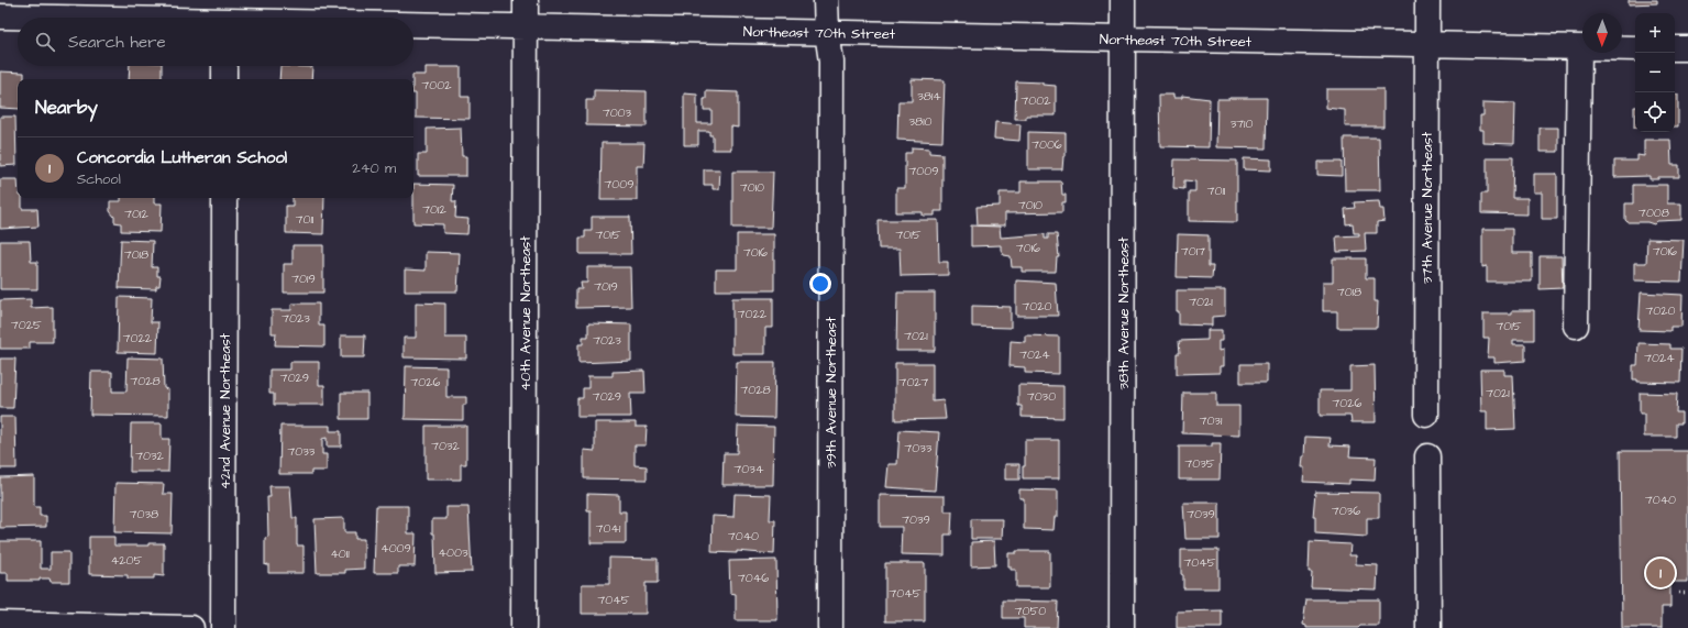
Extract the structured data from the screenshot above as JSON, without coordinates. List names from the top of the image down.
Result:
{
  "streets": {
    "street": [
      "Northeast 70th Street",
      "37th Avenue Northeast",
      "40th Avenue Northeast",
      "38th Avenue Northeast",
      "39th Avenue Northeast",
      "42nd Avenue Northeast"
    ]
  },
  "crossings": [
    ["Northeast 70th Street", "37th Avenue Northeast"],
    ["Northeast 70th Street", "40th Avenue Northeast"],
    ["Northeast 70th Street", "38th Avenue Northeast"],
    ["Northeast 70th Street", "39th Avenue Northeast"]
  ],
  "house_numbers": [
    "7002",
    "3814",
    "7002",
    "7003",
    "3810",
    "3710",
    "7006",
    "7009",
    "7009",
    "7010",
    "7011",
    "7010",
    "7012",
    "7008",
    "7012",
    "7011",
    "7015",
    "7015",
    "7016",
    "7017",
    "7016",
    "7016",
    "7018",
    "7019",
    "7019",
    "7018",
    "7021",
    "7020",
    "7020",
    "7022",
    "7023",
    "7025",
    "7015",
    "7021",
    "7022",
    "7023",
    "7024",
    "7024",
    "7029",
    "7028",
    "7026",
    "7027",
    "7028",
    "7021",
    "7029",
    "7030",
    "7026",
    "7031",
    "7032",
    "7033",
    "7033",
    "7032",
    "7035",
    "7034",
    "7040",
    "7036",
    "7038",
    "7039",
    "7039",
    "7041",
    "7040",
    "4009",
    "4003",
    "4011",
    "4205",
    "7045",
    "7046",
    "7045",
    "7045",
    "7050"
  ],
  "north": "bottom",
  "page": {
    "map_buttons": ["+", "−"],
    "search": "Search here",
    "heading": "Nearby",
    "list": [
      {
        "mark": "1",
        "name": "Concordia Lutheran School",
        "note": "School",
        "value": "240 m"
      }
    ],
    "pins": "1"
  }
}
